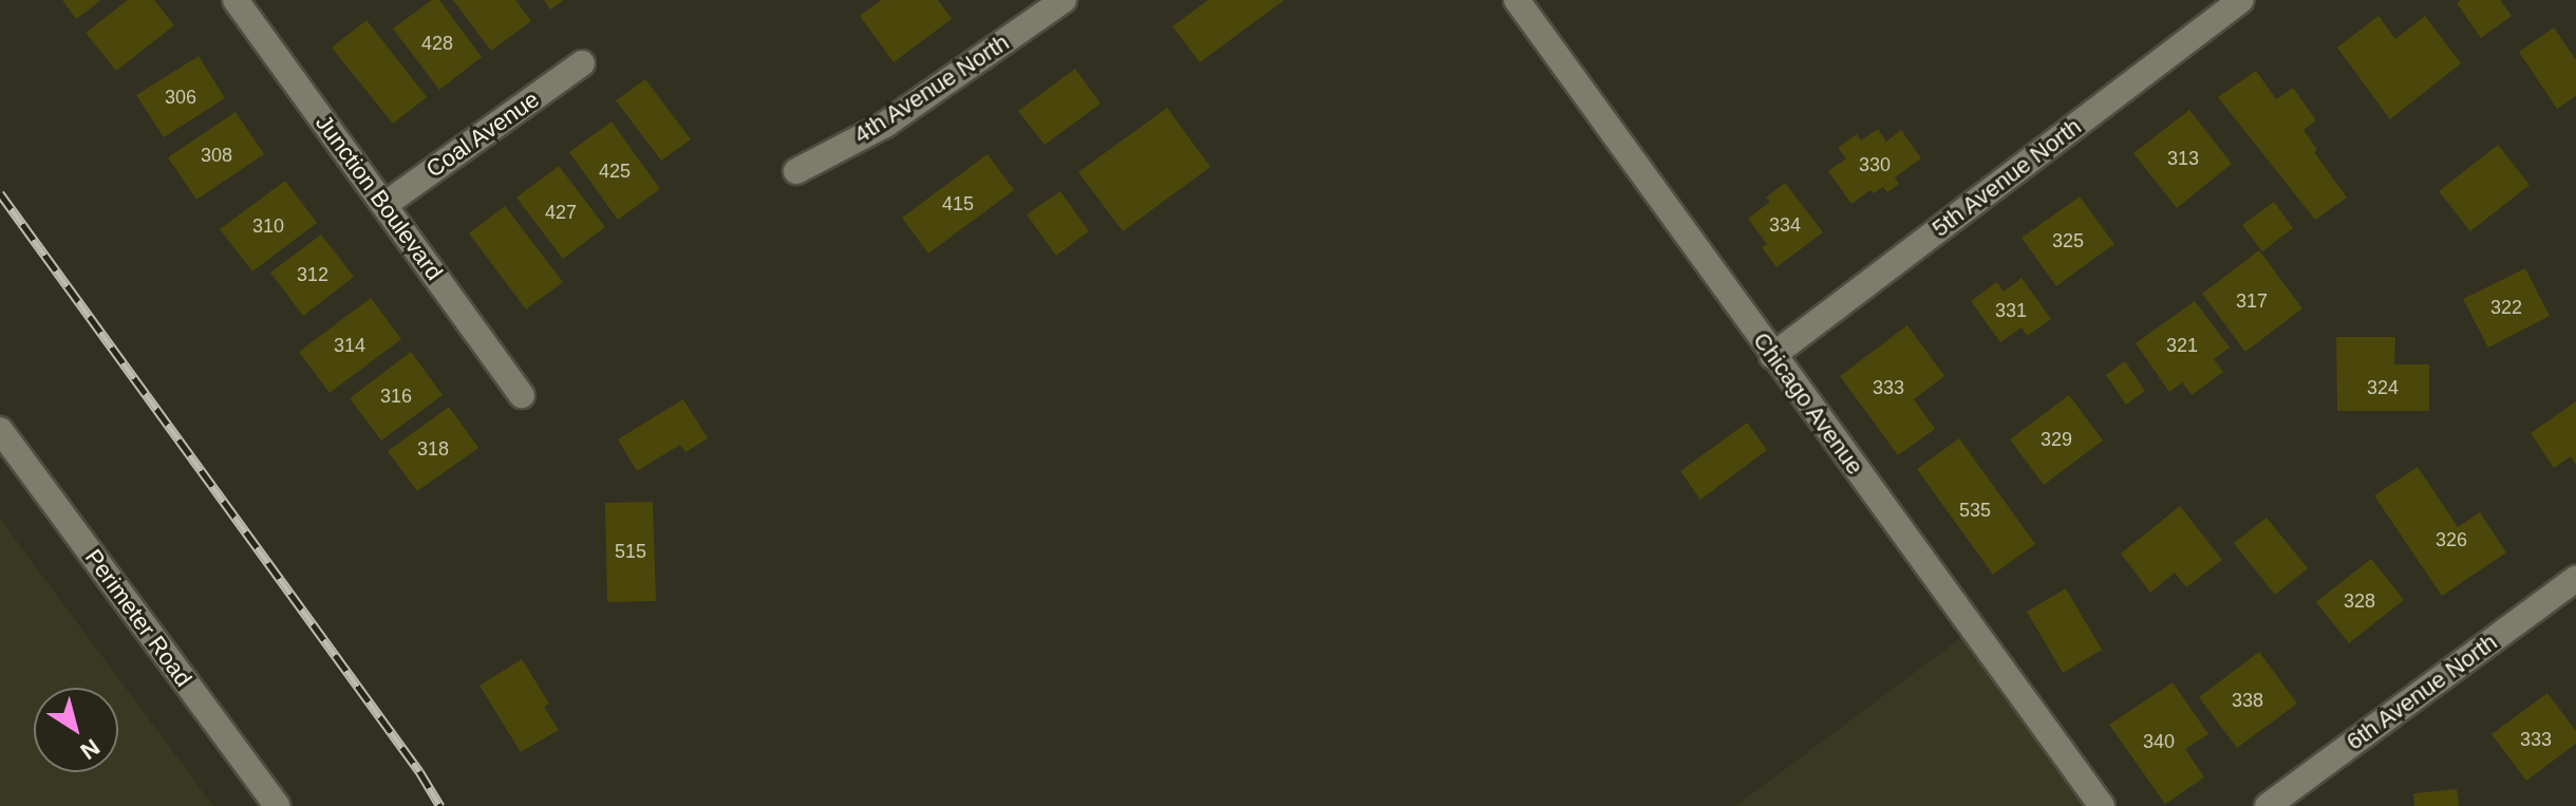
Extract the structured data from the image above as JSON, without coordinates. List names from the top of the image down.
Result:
{
  "streets": {
    "street": [
      "4th Avenue North",
      "Coal Avenue",
      "5th Avenue North",
      "Junction Boulevard",
      "Chicago Avenue",
      "Perimeter Road",
      "6th Avenue North"
    ]
  },
  "crossings": [
    ["Coal Avenue", "Junction Boulevard"],
    ["5th Avenue North", "Chicago Avenue"]
  ],
  "house_numbers": [
    "428",
    "306",
    "308",
    "313",
    "330",
    "425",
    "415",
    "427",
    "334",
    "310",
    "325",
    "312",
    "317",
    "322",
    "331",
    "314",
    "321",
    "333",
    "324",
    "316",
    "329",
    "318",
    "535",
    "326",
    "515",
    "328",
    "338",
    "333",
    "340"
  ],
  "north": "bottom right"
}
